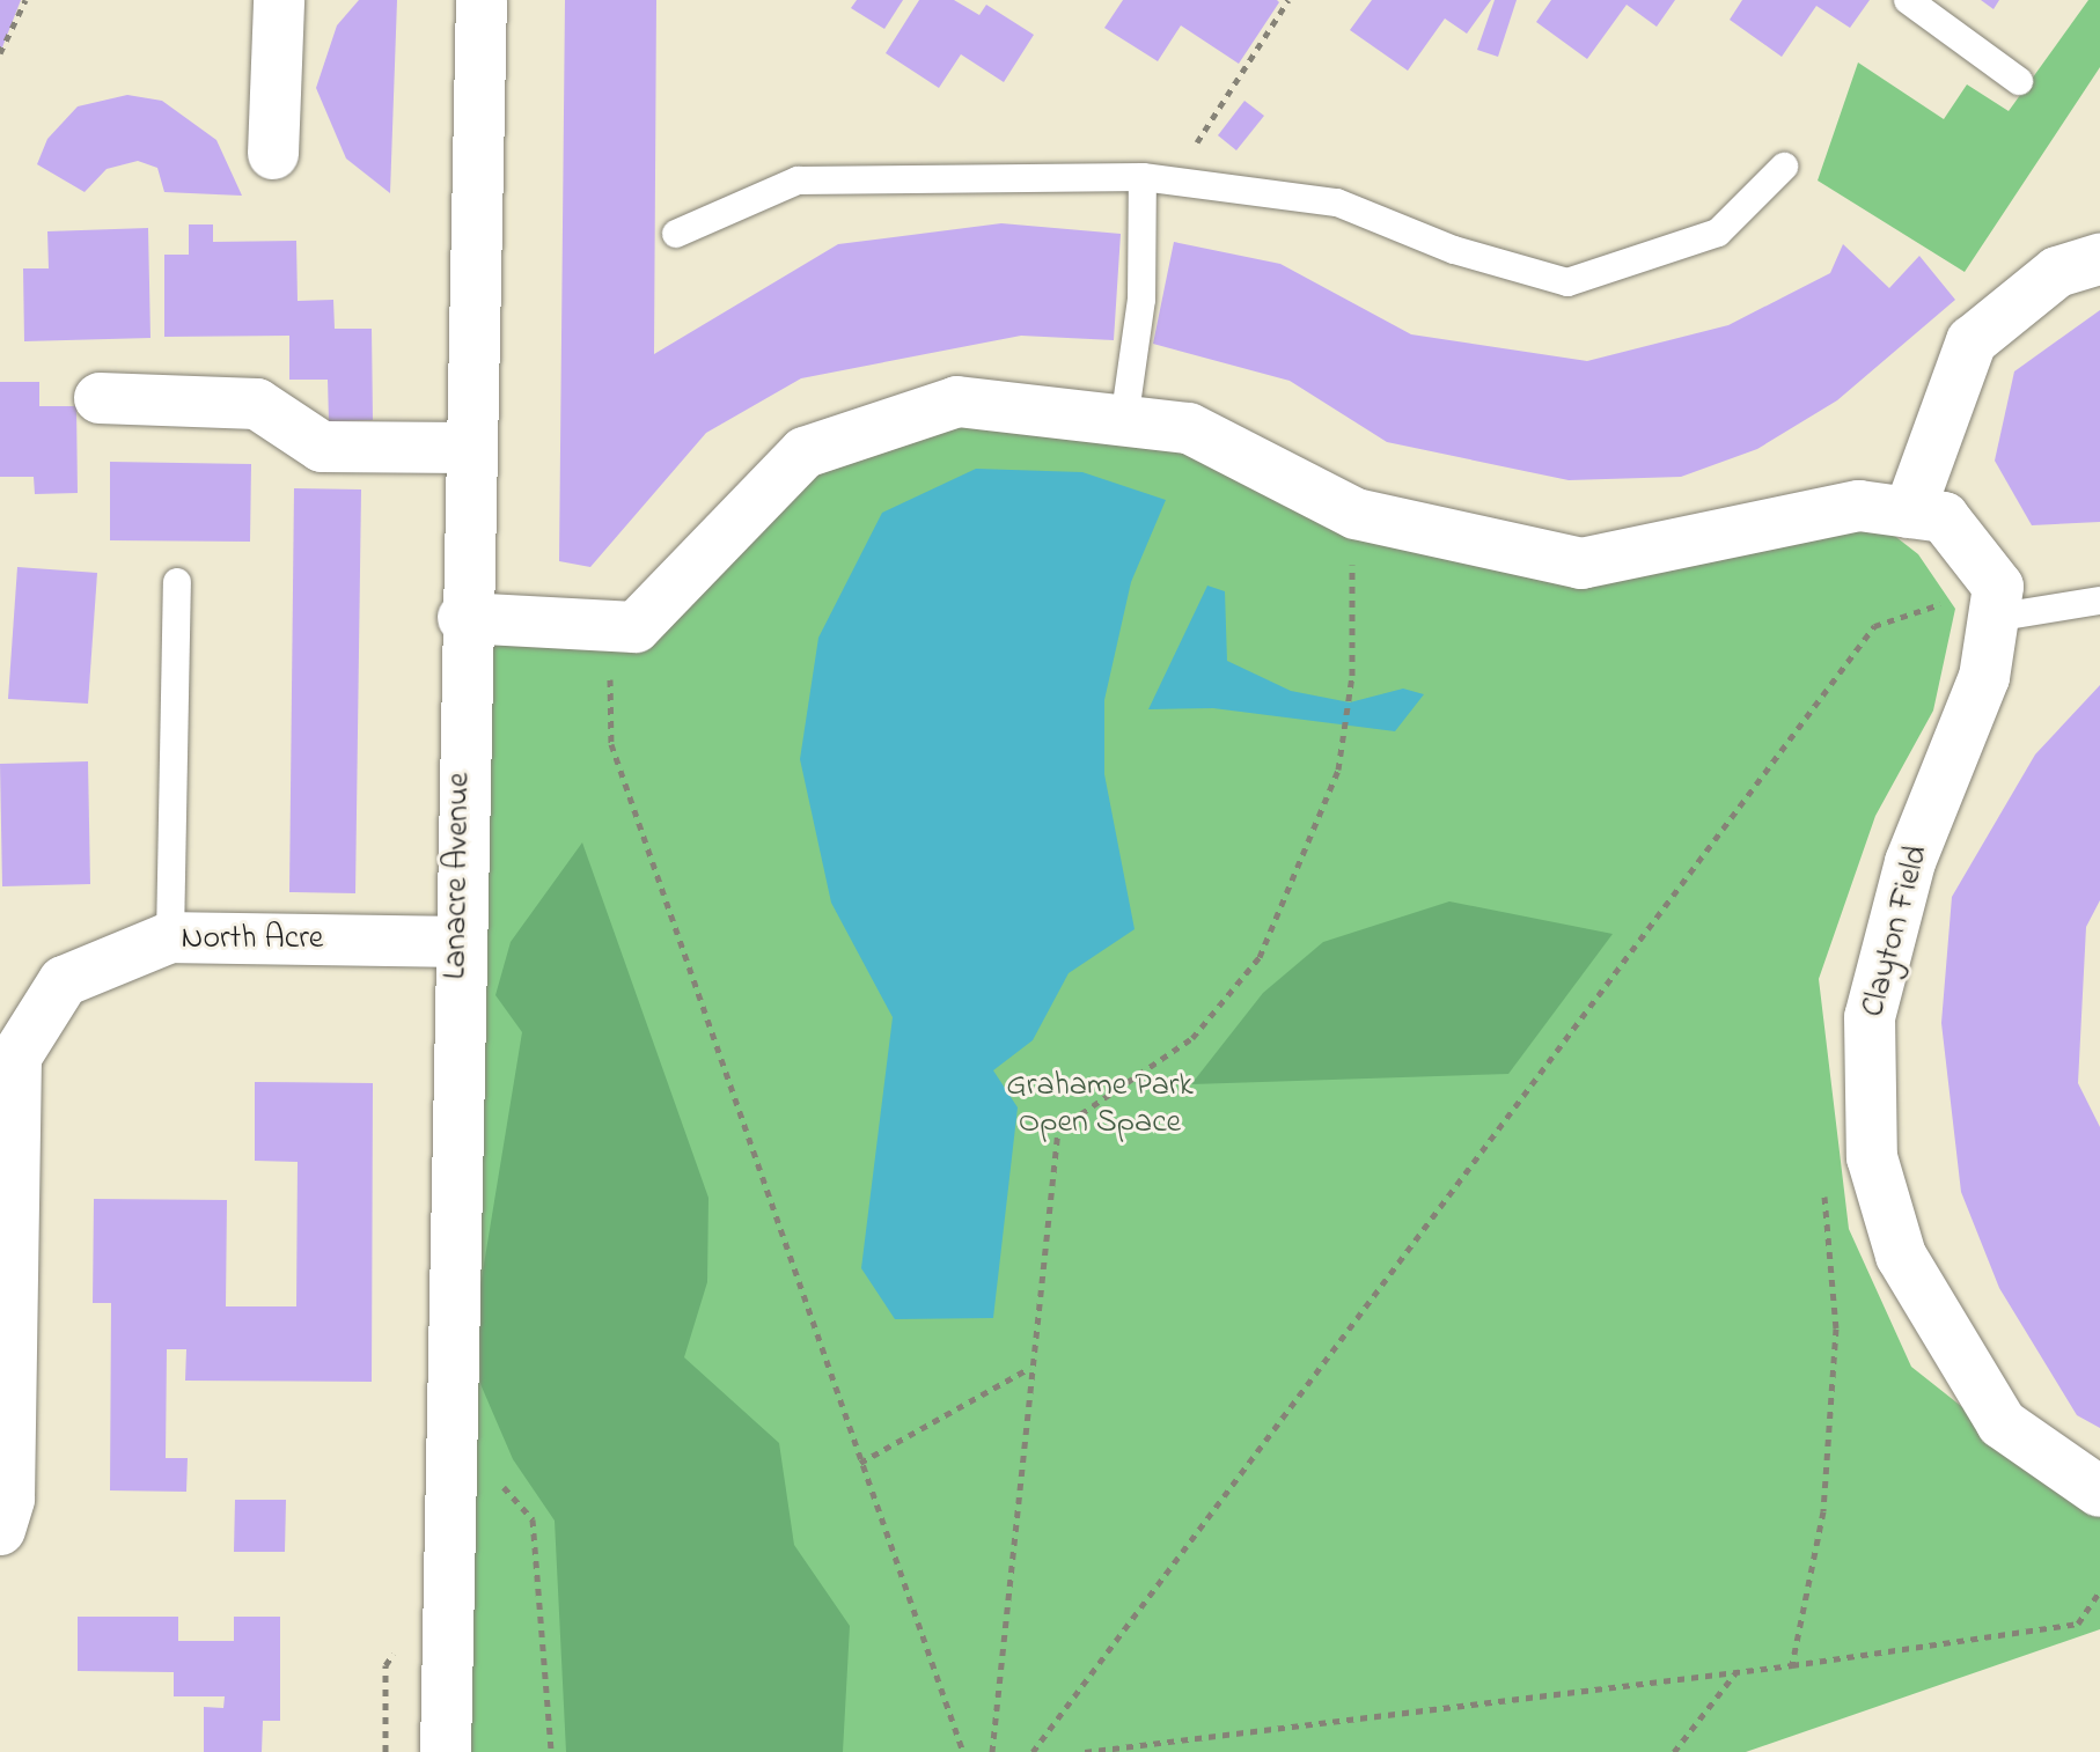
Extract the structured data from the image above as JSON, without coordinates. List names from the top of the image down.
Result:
{
  "streets": {
    "street": ["Lanacre Avenue", "Clayton Field", "North Acre"]
  },
  "crossings": [
    ["Lanacre Avenue", "North Acre"]
  ],
  "parks": ["Grahame Park Open Space"]
}
